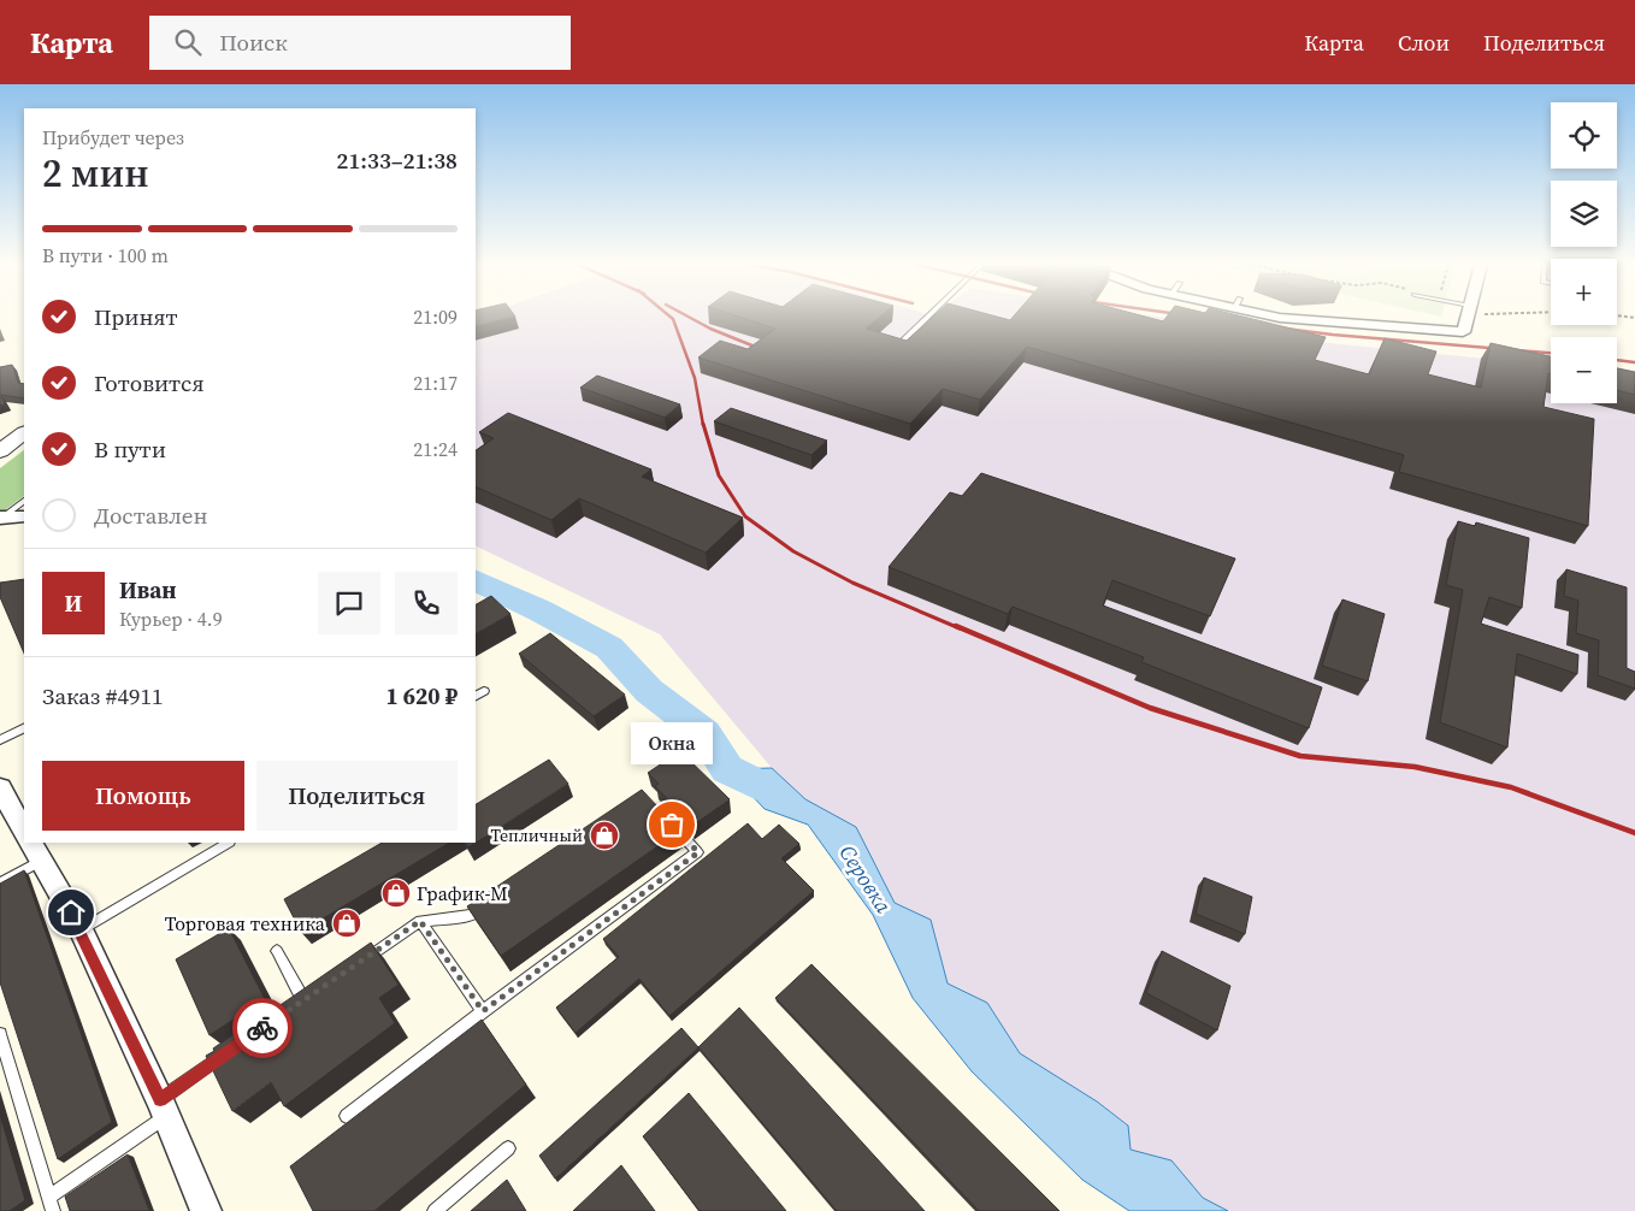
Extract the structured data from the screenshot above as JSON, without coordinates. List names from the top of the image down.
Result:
{
  "water": ["Серовка"],
  "places": {
    "other": ["Окна"],
    "shop": ["Тепличный", "График-М", "Торговая техника"]
  },
  "page": {
    "header": "Карта",
    "search": "Поиск",
    "nav": ["Карта", "Слои", "Поделиться"],
    "map_buttons": ["+", "−"],
    "heading": ["2 мин", "Прибудет через", "21:33–21:38"],
    "panel": [
      "Иван",
      "Курьер · 4.9",
      "Заказ #4911",
      "1 620 ₽"
    ],
    "bar": "В пути · 100 m",
    "list": [
      ["Принят", "21:09"],
      ["Готовится", "21:17"],
      ["В пути", "21:24"],
      "Доставлен"
    ],
    "round": "И",
    "bubble": "Окна",
    "buttons": ["Помощь", "Поделиться"]
  }
}
